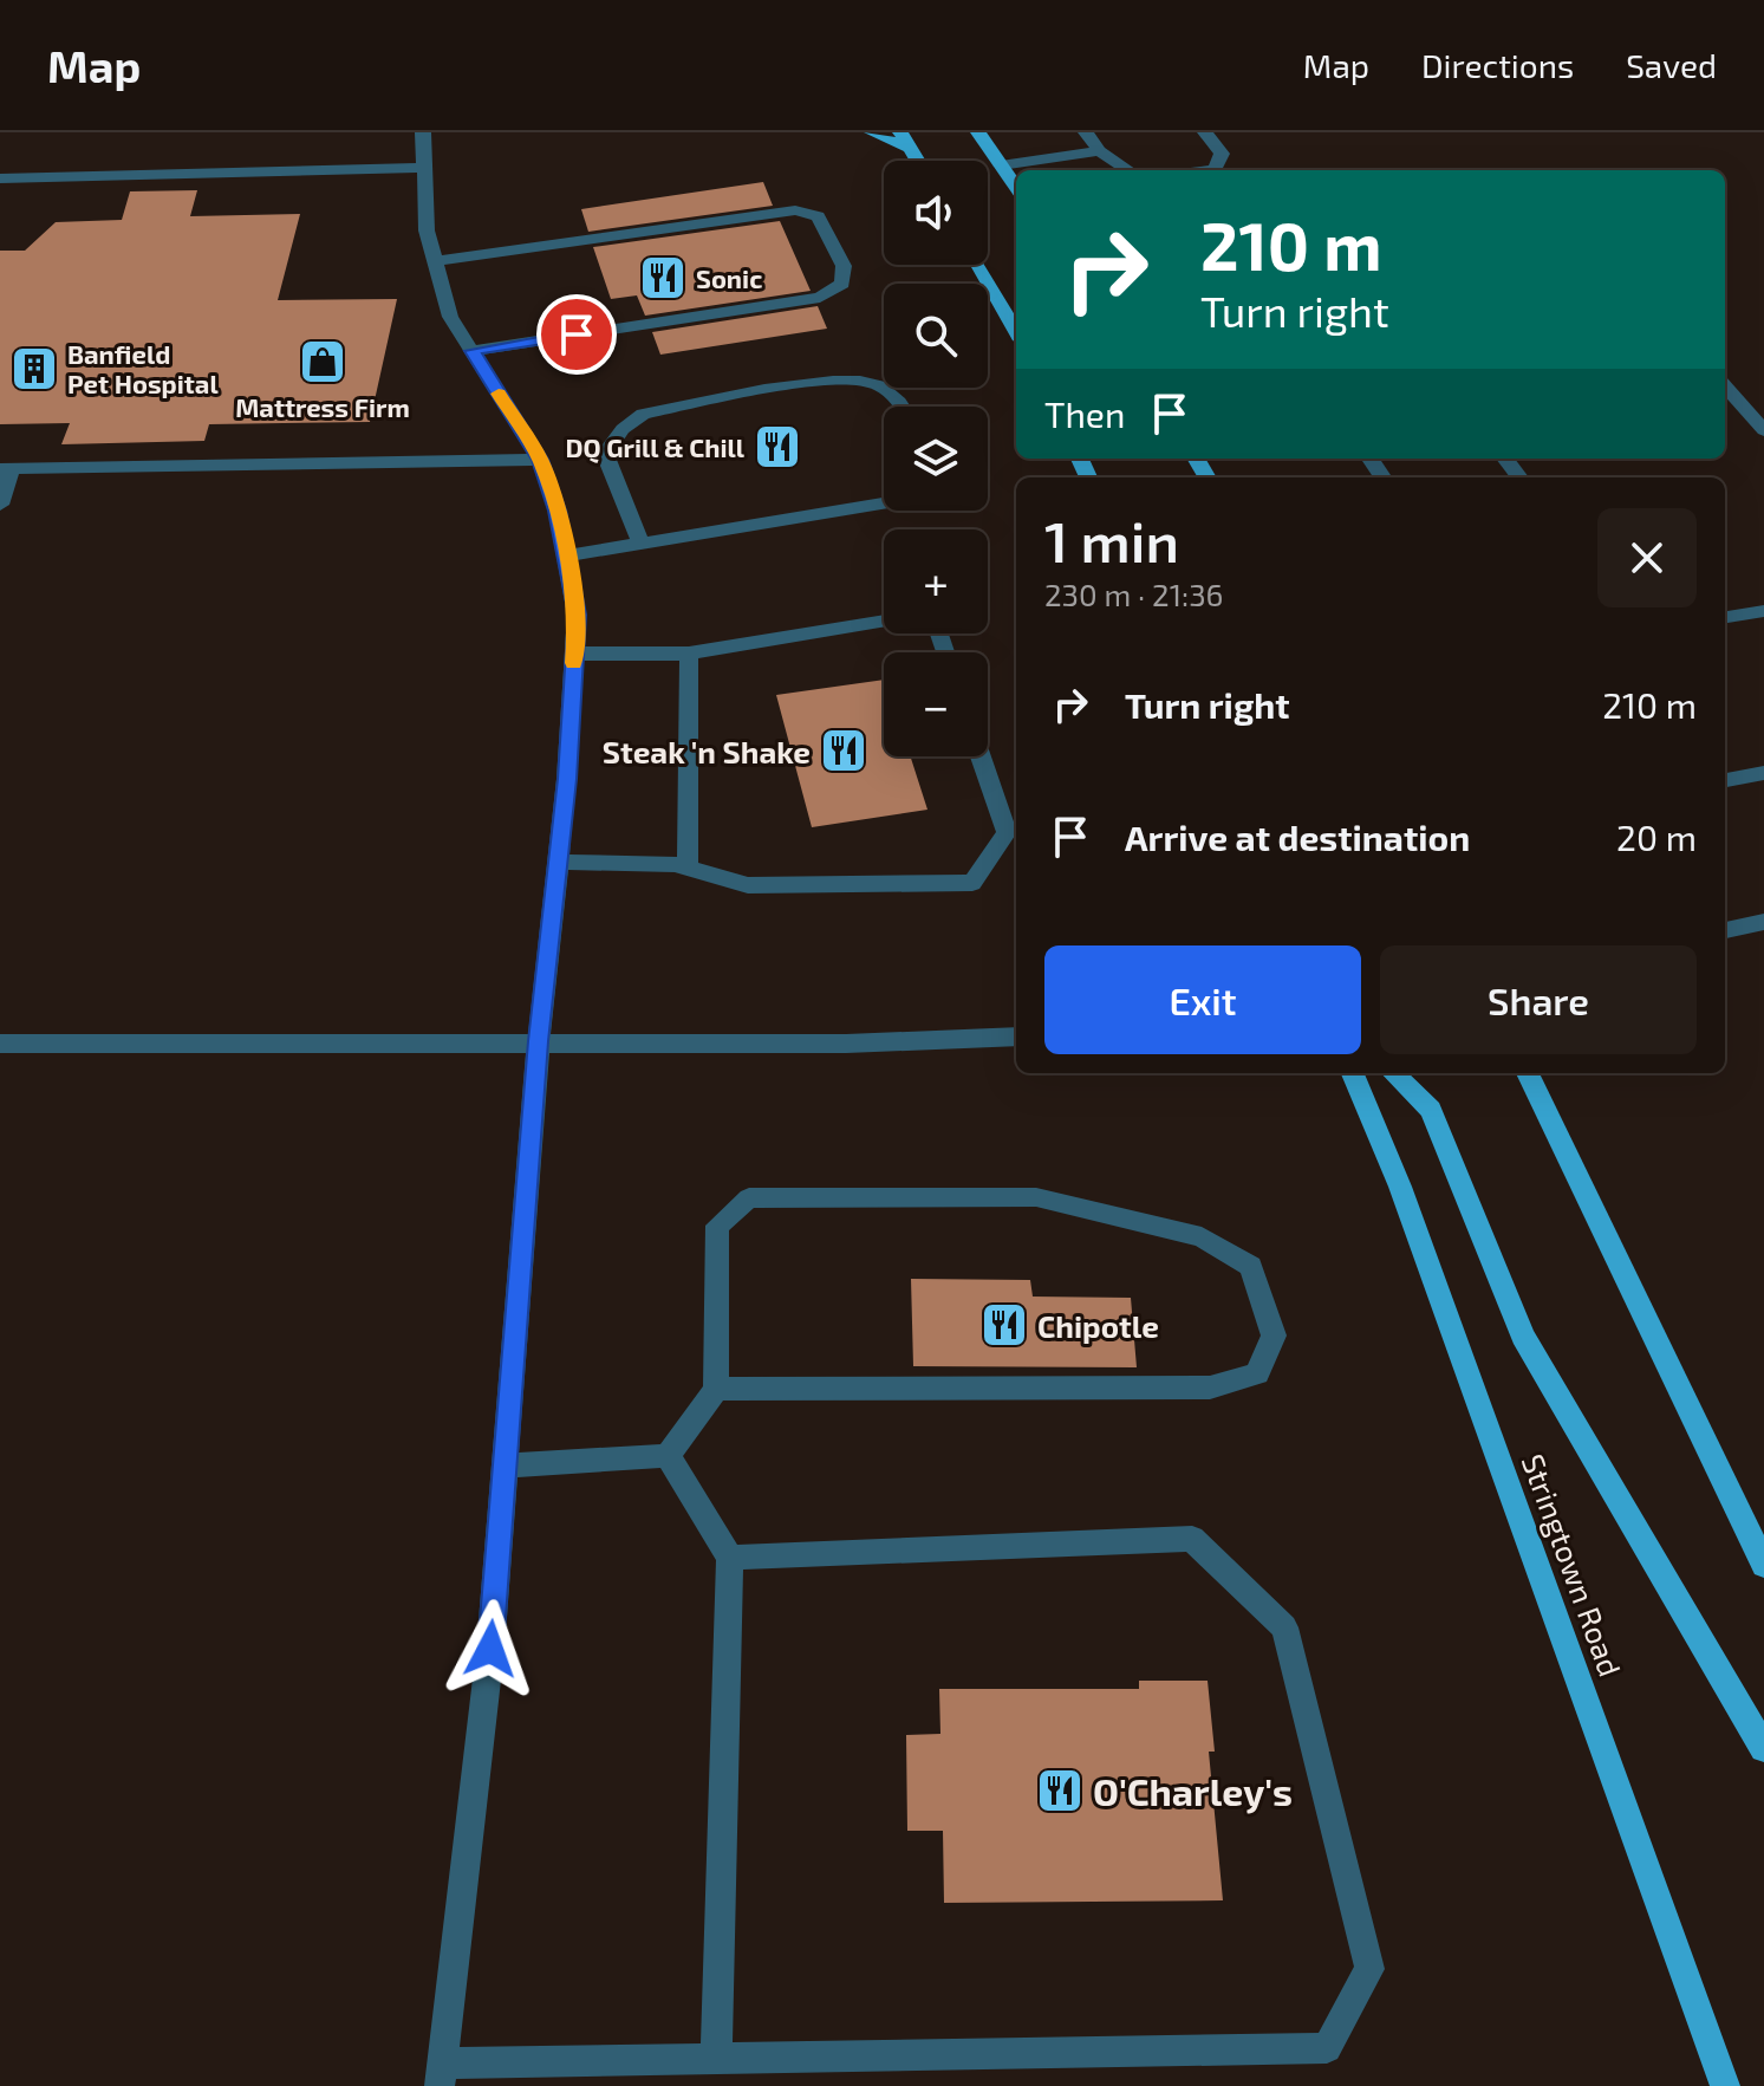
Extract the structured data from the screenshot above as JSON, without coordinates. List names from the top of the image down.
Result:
{
  "streets": {
    "main road": ["Stringtown Road"]
  },
  "places": {
    "restaurant": [
      "Sonic",
      "DQ Grill & Chill",
      "Steak 'n Shake",
      "Chipotle",
      "O'Charley's"
    ],
    "shop": ["Mattress Firm"],
    "building": ["Banfield Pet Hospital"]
  },
  "page": {
    "header": "Map",
    "nav": ["Map", "Directions", "Saved"],
    "map_buttons": ["+", "−"],
    "turn": ["210 m", "Turn right"],
    "then": "Then",
    "heading": ["1 min", "230 m · 21:36"],
    "list": [
      {
        "name": "Turn right",
        "value": "210 m"
      },
      {
        "name": "Arrive at destination",
        "value": "20 m"
      }
    ],
    "buttons": ["Exit", "Share"]
  }
}
